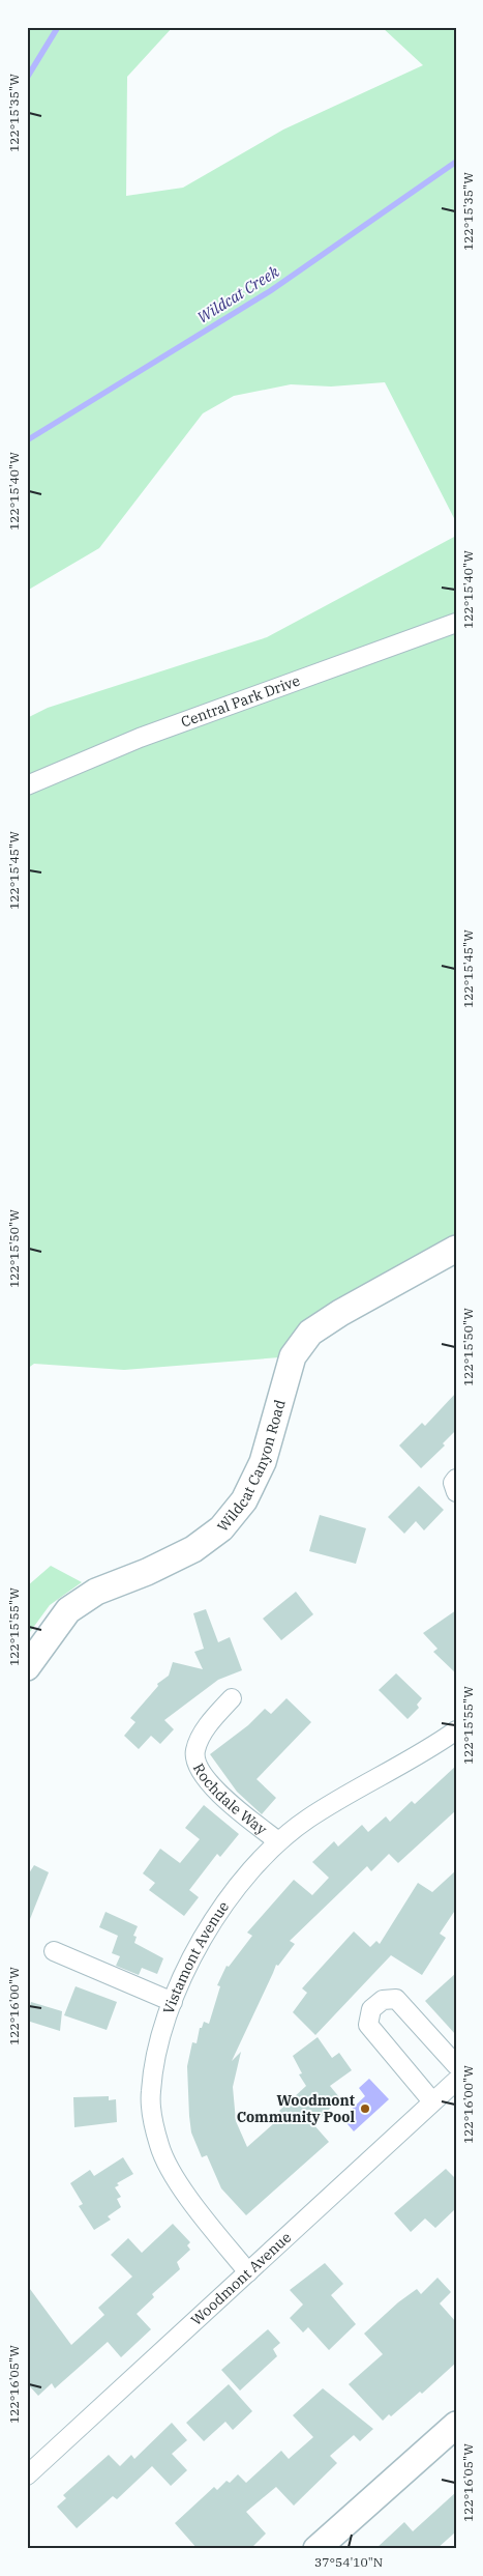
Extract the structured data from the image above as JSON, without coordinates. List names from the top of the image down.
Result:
{
  "streets": {
    "street": [
      "Central Park Drive",
      "Wildcat Canyon Road",
      "Rochdale Way",
      "Vistamont Avenue",
      "Woodmont Avenue"
    ]
  },
  "crossings": [
    ["Rochdale Way", "Vistamont Avenue"],
    ["Vistamont Avenue", "Woodmont Avenue"]
  ],
  "water": ["Wildcat Creek"],
  "places": ["Woodmont Community Pool"],
  "coordinates": [
    "122°15'35\"W",
    "122°15'40\"W",
    "122°15'45\"W",
    "122°15'50\"W",
    "122°15'55\"W",
    "122°16'00\"W",
    "122°16'05\"W",
    "37°54'10\"N"
  ]
}
